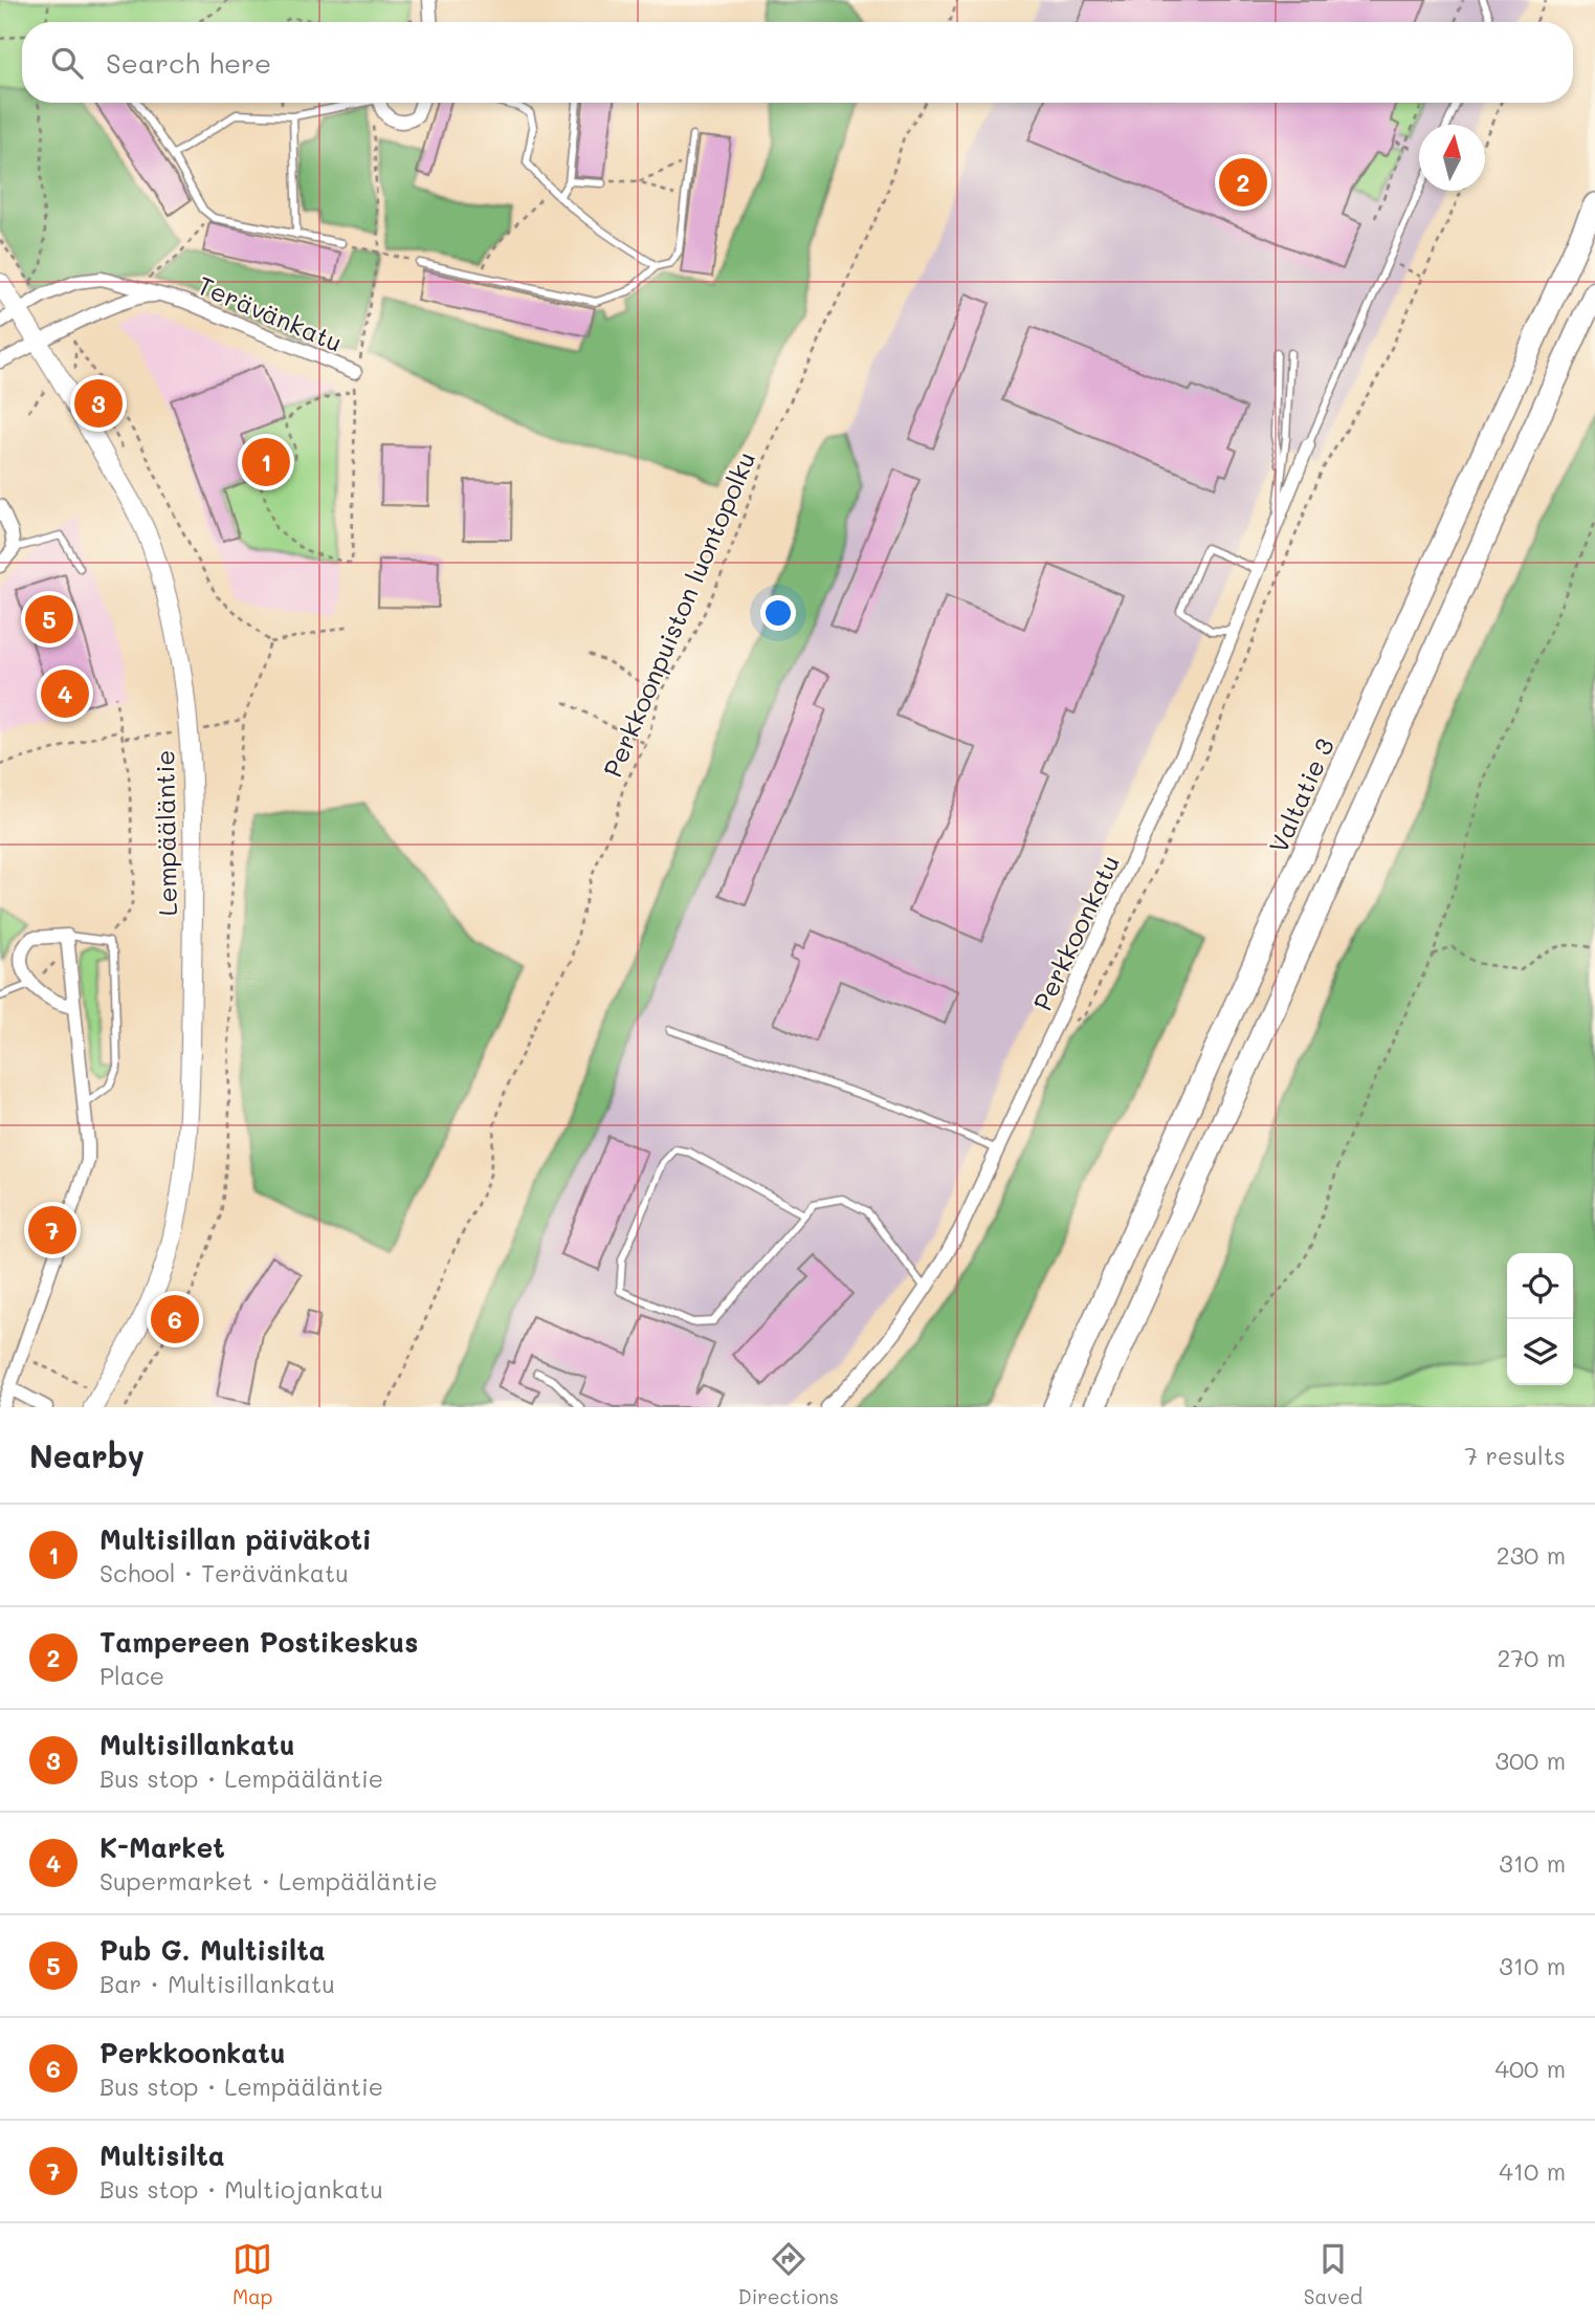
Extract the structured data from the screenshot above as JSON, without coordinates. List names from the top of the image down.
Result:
{
  "streets": {
    "highway": ["Valtatie 3"],
    "main road": ["Lempääläntie"],
    "street": ["Terävänkatu", "Perkkoonkatu"],
    "path": ["Perkkoonpuiston luontopolku"]
  },
  "crossings": [
    ["Terävänkatu", "Lempääläntie"]
  ],
  "north": "top",
  "page": {
    "search": "Search here",
    "pins": [
      "2",
      "3",
      "1",
      "5",
      "4",
      "7",
      "6"
    ],
    "heading": ["Nearby", "7 results"],
    "list": [
      {
        "mark": "1",
        "name": "Multisillan päiväkoti",
        "note": "School · Terävänkatu",
        "value": "230 m"
      },
      {
        "mark": "2",
        "name": "Tampereen Postikeskus",
        "note": "Place",
        "value": "270 m"
      },
      {
        "mark": "3",
        "name": "Multisillankatu",
        "note": "Bus stop · Lempääläntie",
        "value": "300 m"
      },
      {
        "mark": "4",
        "name": "K-Market",
        "note": "Supermarket · Lempääläntie",
        "value": "310 m"
      },
      {
        "mark": "5",
        "name": "Pub G. Multisilta",
        "note": "Bar · Multisillankatu",
        "value": "310 m"
      },
      {
        "mark": "6",
        "name": "Perkkoonkatu",
        "note": "Bus stop · Lempääläntie",
        "value": "400 m"
      },
      {
        "mark": "7",
        "name": "Multisilta",
        "note": "Bus stop · Multiojankatu",
        "value": "410 m"
      }
    ],
    "nav": ["Map", "Directions", "Saved"]
  }
}
